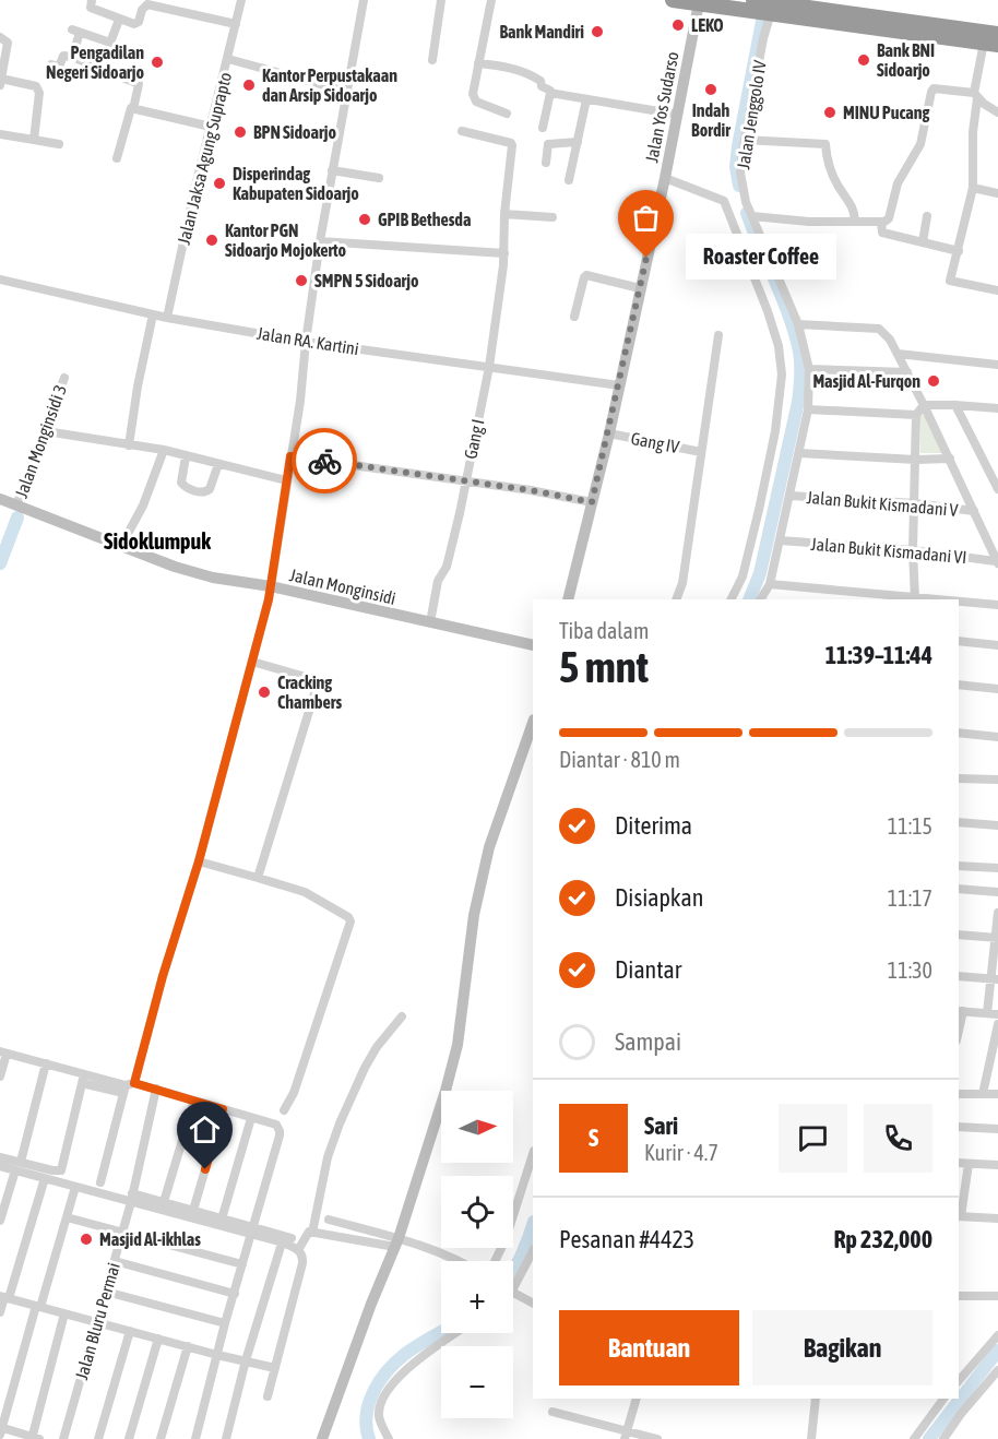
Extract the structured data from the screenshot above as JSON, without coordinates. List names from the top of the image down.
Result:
{
  "streets": {
    "main road": ["Jalan Yos Sudarso", "Jalan Monginsidi"],
    "street": [
      "Jalan Jenggolo IV",
      "Jalan Jaksa Agung Suprapto",
      "Jalan RA. Kartini",
      "Gang I",
      "Jalan Monginsidi 3",
      "Gang IV",
      "Jalan Bukit Kismadani V",
      "Jalan Bukit Kismadani VI",
      "Jalan Bluru Permai"
    ]
  },
  "crossings": [
    ["Jalan Yos Sudarso", "Jalan RA. Kartini"],
    ["Jalan Yos Sudarso", "Gang IV"],
    ["Jalan Jenggolo IV", "Jalan Bukit Kismadani V"],
    ["Jalan Jenggolo IV", "Jalan Bukit Kismadani VI"],
    ["Jalan Jaksa Agung Suprapto", "Jalan RA. Kartini"],
    ["Jalan RA. Kartini", "Gang I"],
    ["Gang I", "Jalan Monginsidi"],
    ["Jalan Monginsidi 3", "Jalan Monginsidi"]
  ],
  "districts": ["Sidoklumpuk"],
  "places": [
    "LEKO",
    "Bank Mandiri",
    "Bank BNI Sidoarjo",
    "Pengadilan Negeri Sidoarjo",
    "Kantor Perpustakaan dan Arsip Sidoarjo",
    "Indah Bordir",
    "MINU Pucang",
    "BPN Sidoarjo",
    "Disperindag Kabupaten Sidoarjo",
    "GPIB Bethesda",
    "Kantor PGN Sidoarjo Mojokerto",
    "Roaster Coffee",
    "SMPN 5 Sidoarjo",
    "Masjid Al-Furqon",
    "Cracking Chambers",
    "Masjid Al-ikhlas"
  ],
  "north": "right",
  "page": {
    "bubble": "Roaster Coffee",
    "heading": ["5 mnt", "Tiba dalam", "11:39–11:44"],
    "panel": [
      "Sari",
      "Kurir · 4.7",
      "Pesanan #4423",
      "Rp 232,000"
    ],
    "bar": "Diantar · 810 m",
    "list": [
      ["Diterima", "11:15"],
      ["Disiapkan", "11:17"],
      ["Diantar", "11:30"],
      "Sampai"
    ],
    "map_buttons": ["+", "−"],
    "round": "S",
    "buttons": ["Bantuan", "Bagikan"]
  }
}
